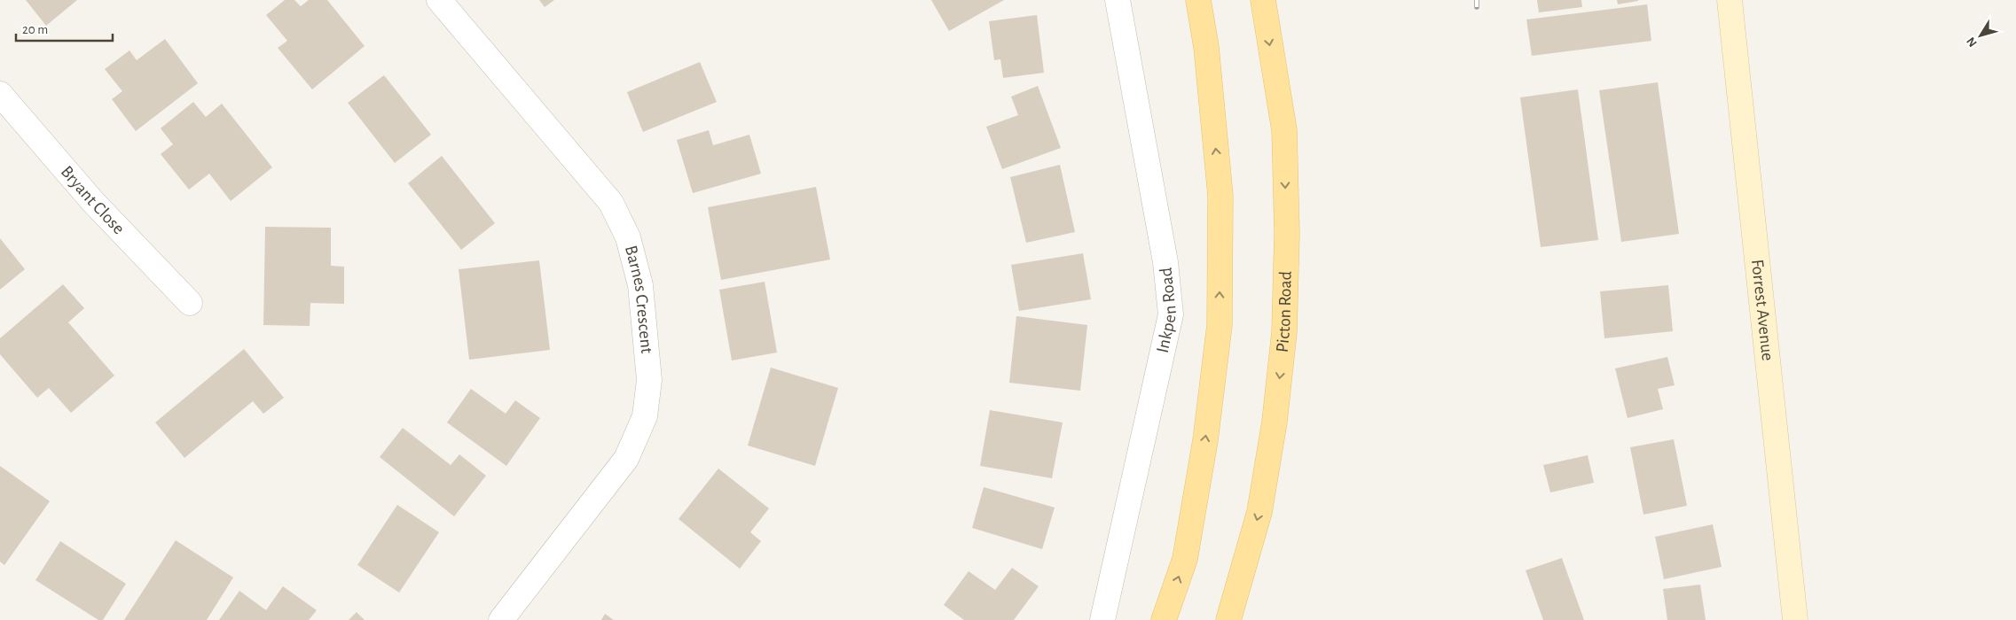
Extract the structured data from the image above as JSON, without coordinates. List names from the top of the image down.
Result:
{
  "streets": {
    "main road": ["Forrest Avenue", "Picton Road"],
    "street": ["Bryant Close", "Barnes Crescent", "Inkpen Road"]
  },
  "scale_bar": "20 m",
  "north": "bottom left"
}
